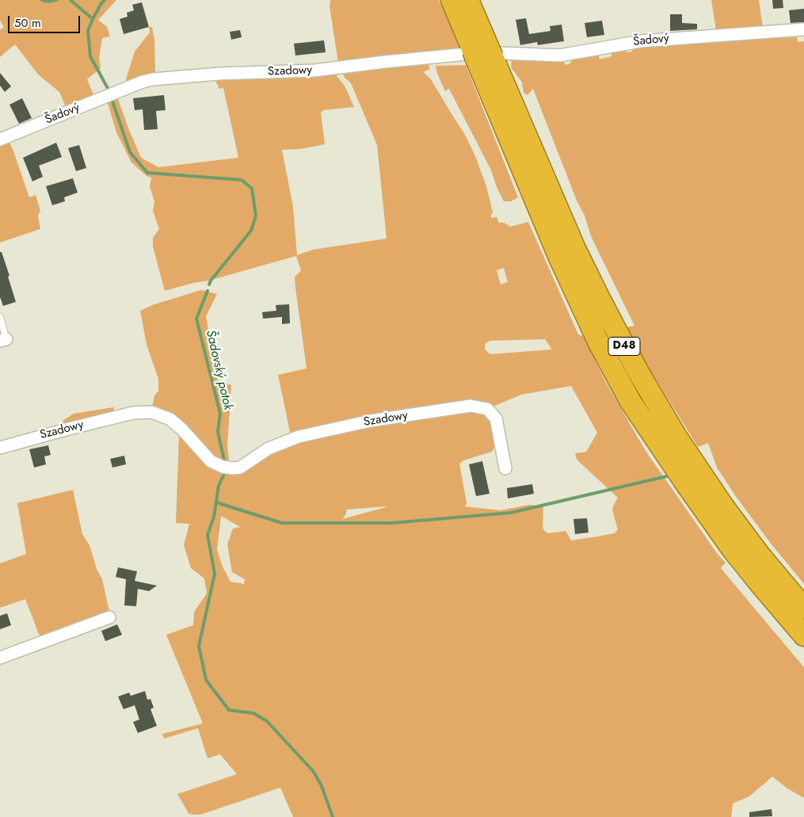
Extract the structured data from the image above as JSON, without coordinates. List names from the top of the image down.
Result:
{
  "streets": {
    "highway": ["D48"],
    "street": ["Šadový", "Szadowy"]
  },
  "crossings": [
    ["Šadový", "Szadowy"],
    ["Šadový", "D48"],
    ["Szadowy", "D48"]
  ],
  "water": ["Šadovský potok"],
  "scale_bar": "50 m"
}
